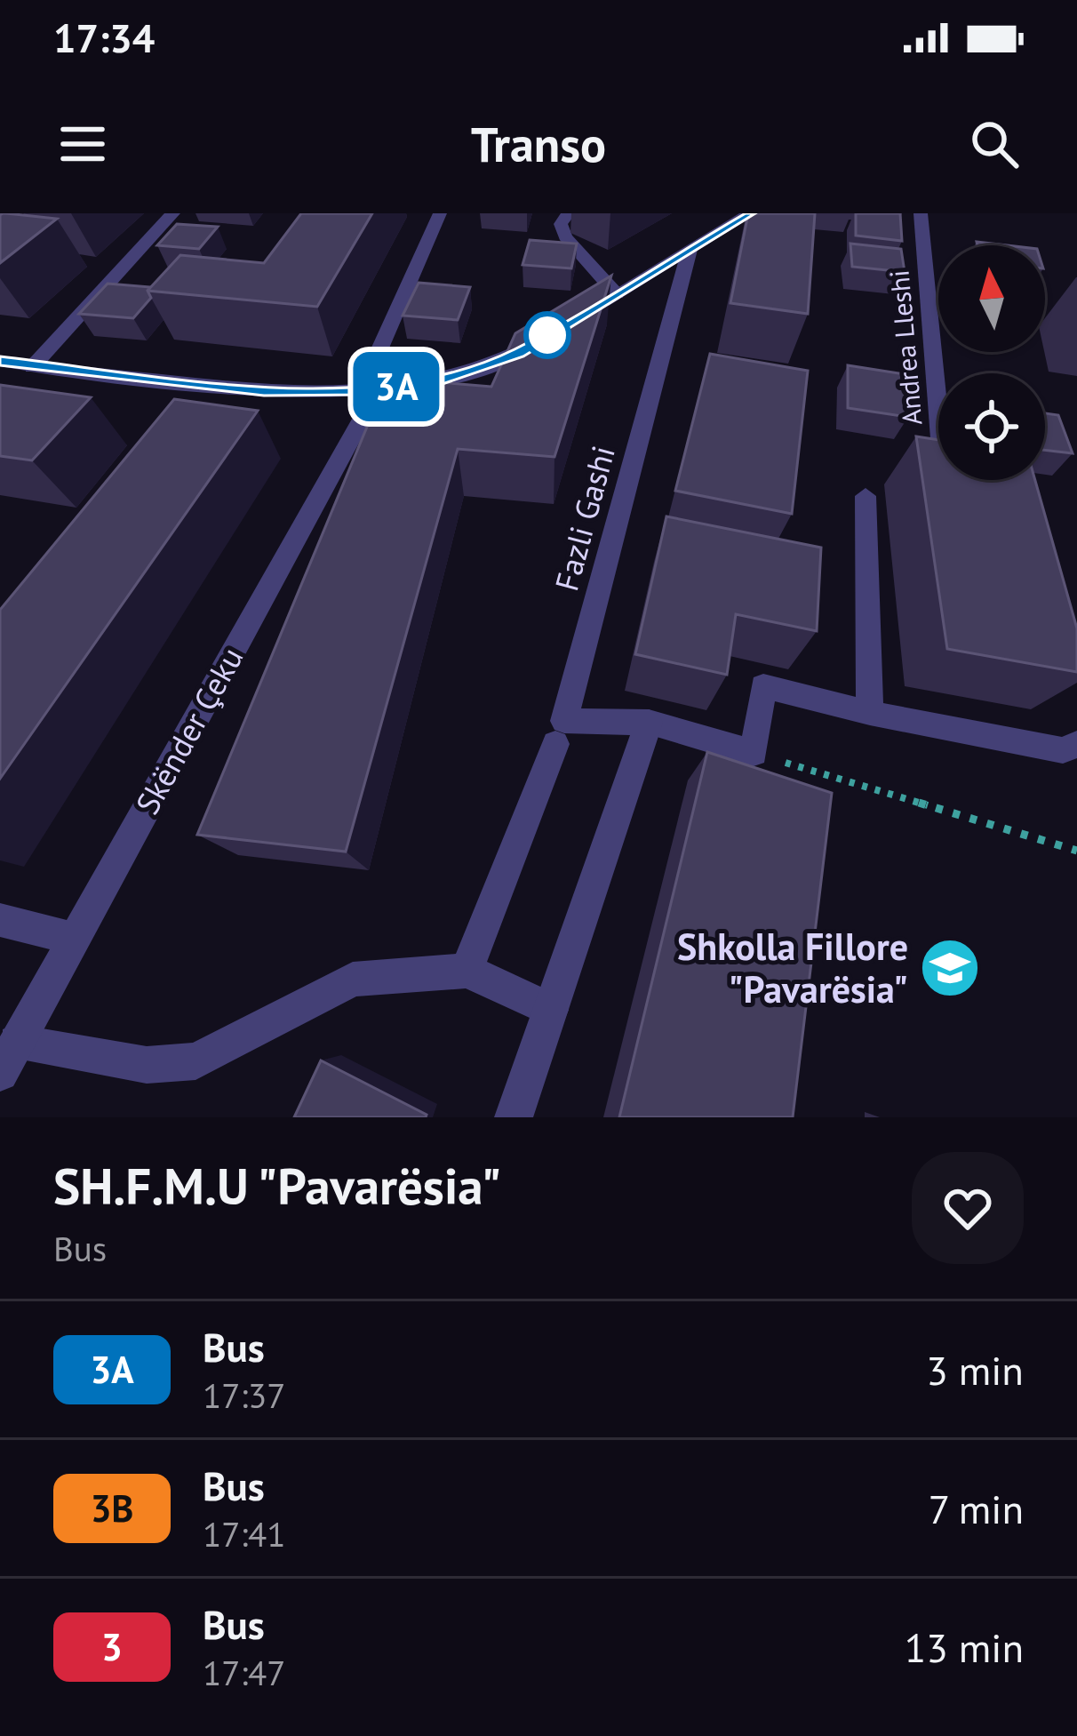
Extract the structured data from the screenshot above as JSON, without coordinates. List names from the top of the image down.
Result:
{
  "streets": {
    "street": ["Andrea Lleshi", "Fazli Gashi", "Skënder Çeku"]
  },
  "places": {
    "school or university": ["Shkolla Fillore \"Pavarësia\""]
  },
  "lines": ["bus line 3A"],
  "north": "top",
  "page": {
    "status": "17:34",
    "header": "Transo",
    "on_map": "3A",
    "heading": ["SH.F.M.U \"Pavarësia\"", "Bus"],
    "list": [
      {
        "mark": "3A",
        "name": "Bus",
        "note": "17:37",
        "value": "3 min"
      },
      {
        "mark": "3B",
        "name": "Bus",
        "note": "17:41",
        "value": "7 min"
      },
      {
        "mark": "3",
        "name": "Bus",
        "note": "17:47",
        "value": "13 min"
      }
    ]
  }
}
